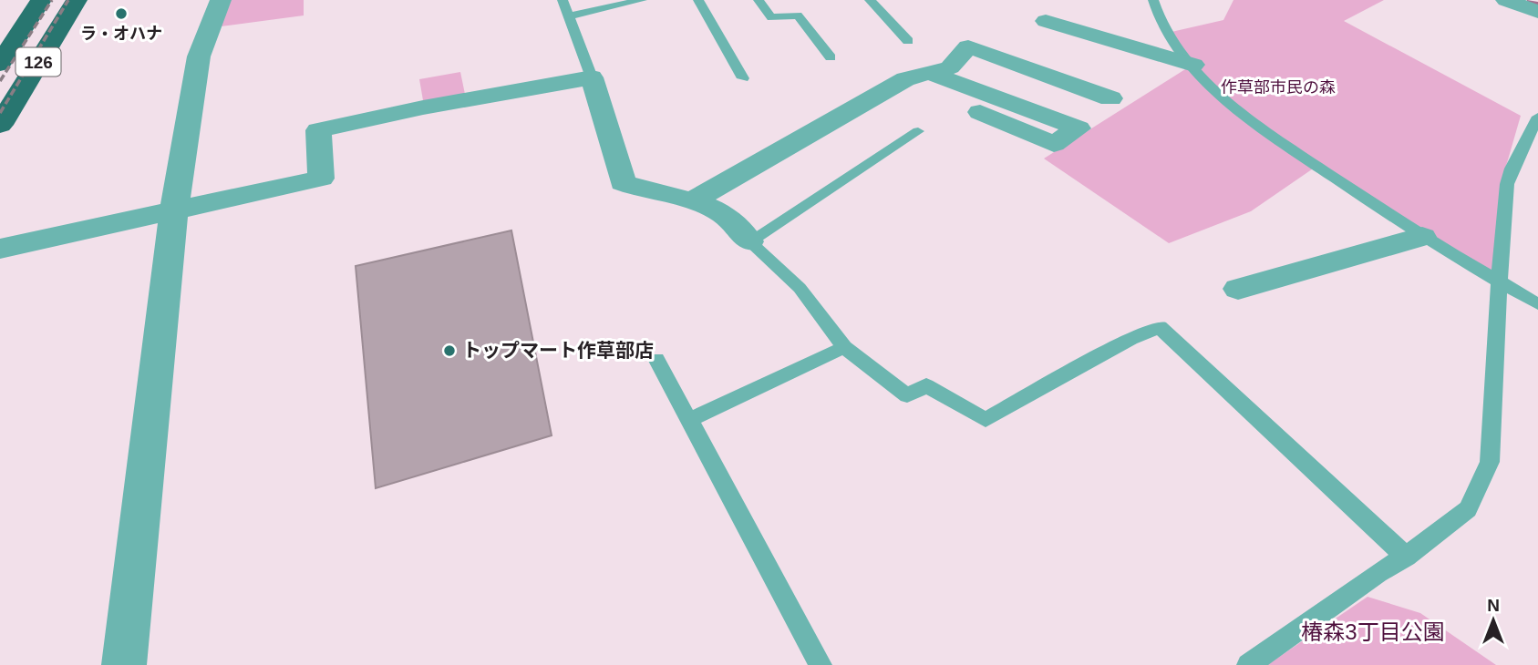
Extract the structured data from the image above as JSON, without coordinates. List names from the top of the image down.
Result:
{
  "streets": {
    "highway": ["126"]
  },
  "parks": ["作草部市民の森", "椿森3丁目公園"],
  "places": ["ラ・オハナ", "トップマート作草部店"],
  "north": "top"
}
